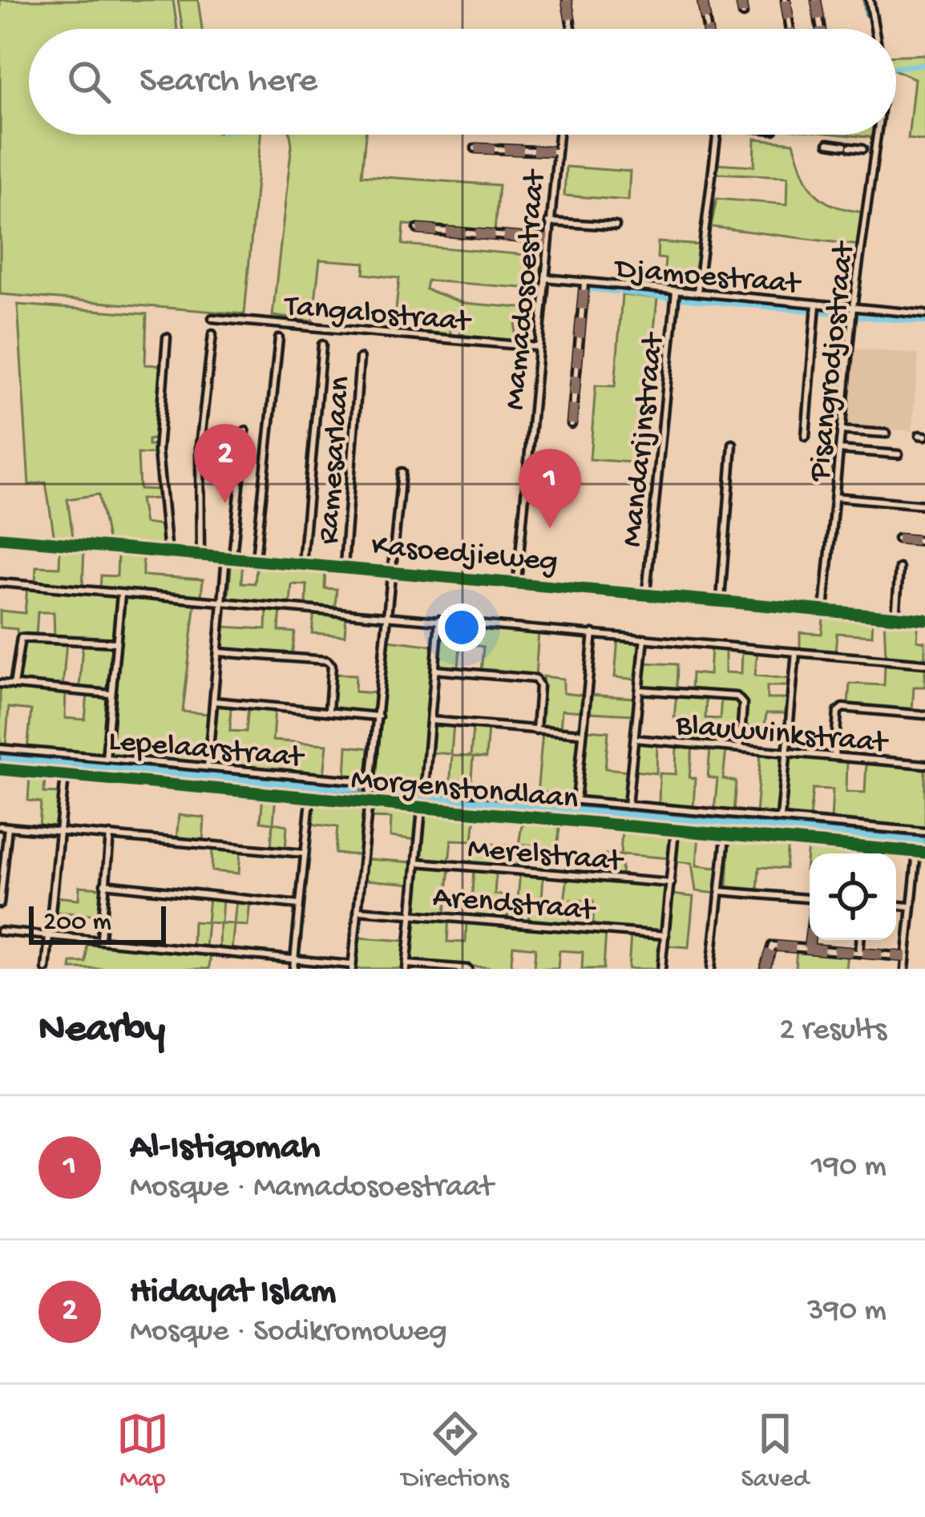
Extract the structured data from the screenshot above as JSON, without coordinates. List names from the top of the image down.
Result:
{
  "streets": {
    "street": [
      "Djamoestraat",
      "Mamadosoestraat",
      "Tangalostraat",
      "Pisangrodjostraat",
      "Mandarijnstraat",
      "Ramesarlaan",
      "Kasoedjieweg",
      "Blauwvinkstraat",
      "Lepelaarstraat",
      "Morgenstondlaan",
      "Merelstraat",
      "Arendstraat"
    ]
  },
  "crossings": [
    ["Djamoestraat", "Mamadosoestraat"],
    ["Djamoestraat", "Pisangrodjostraat"],
    ["Djamoestraat", "Mandarijnstraat"],
    ["Mamadosoestraat", "Tangalostraat"],
    ["Mamadosoestraat", "Kasoedjieweg"],
    ["Pisangrodjostraat", "Kasoedjieweg"],
    ["Mandarijnstraat", "Kasoedjieweg"],
    ["Ramesarlaan", "Kasoedjieweg"]
  ],
  "scale_bar": "200 m",
  "page": {
    "search": "Search here",
    "pins": ["2", "1"],
    "scale": "200 m",
    "heading": ["Nearby", "2 results"],
    "list": [
      {
        "mark": "1",
        "name": "Al-Istiqomah",
        "note": "Mosque · Mamadosoestraat",
        "value": "190 m"
      },
      {
        "mark": "2",
        "name": "Hidayat Islam",
        "note": "Mosque · Sodikromoweg",
        "value": "390 m"
      }
    ],
    "nav": ["Map", "Directions", "Saved"]
  }
}
